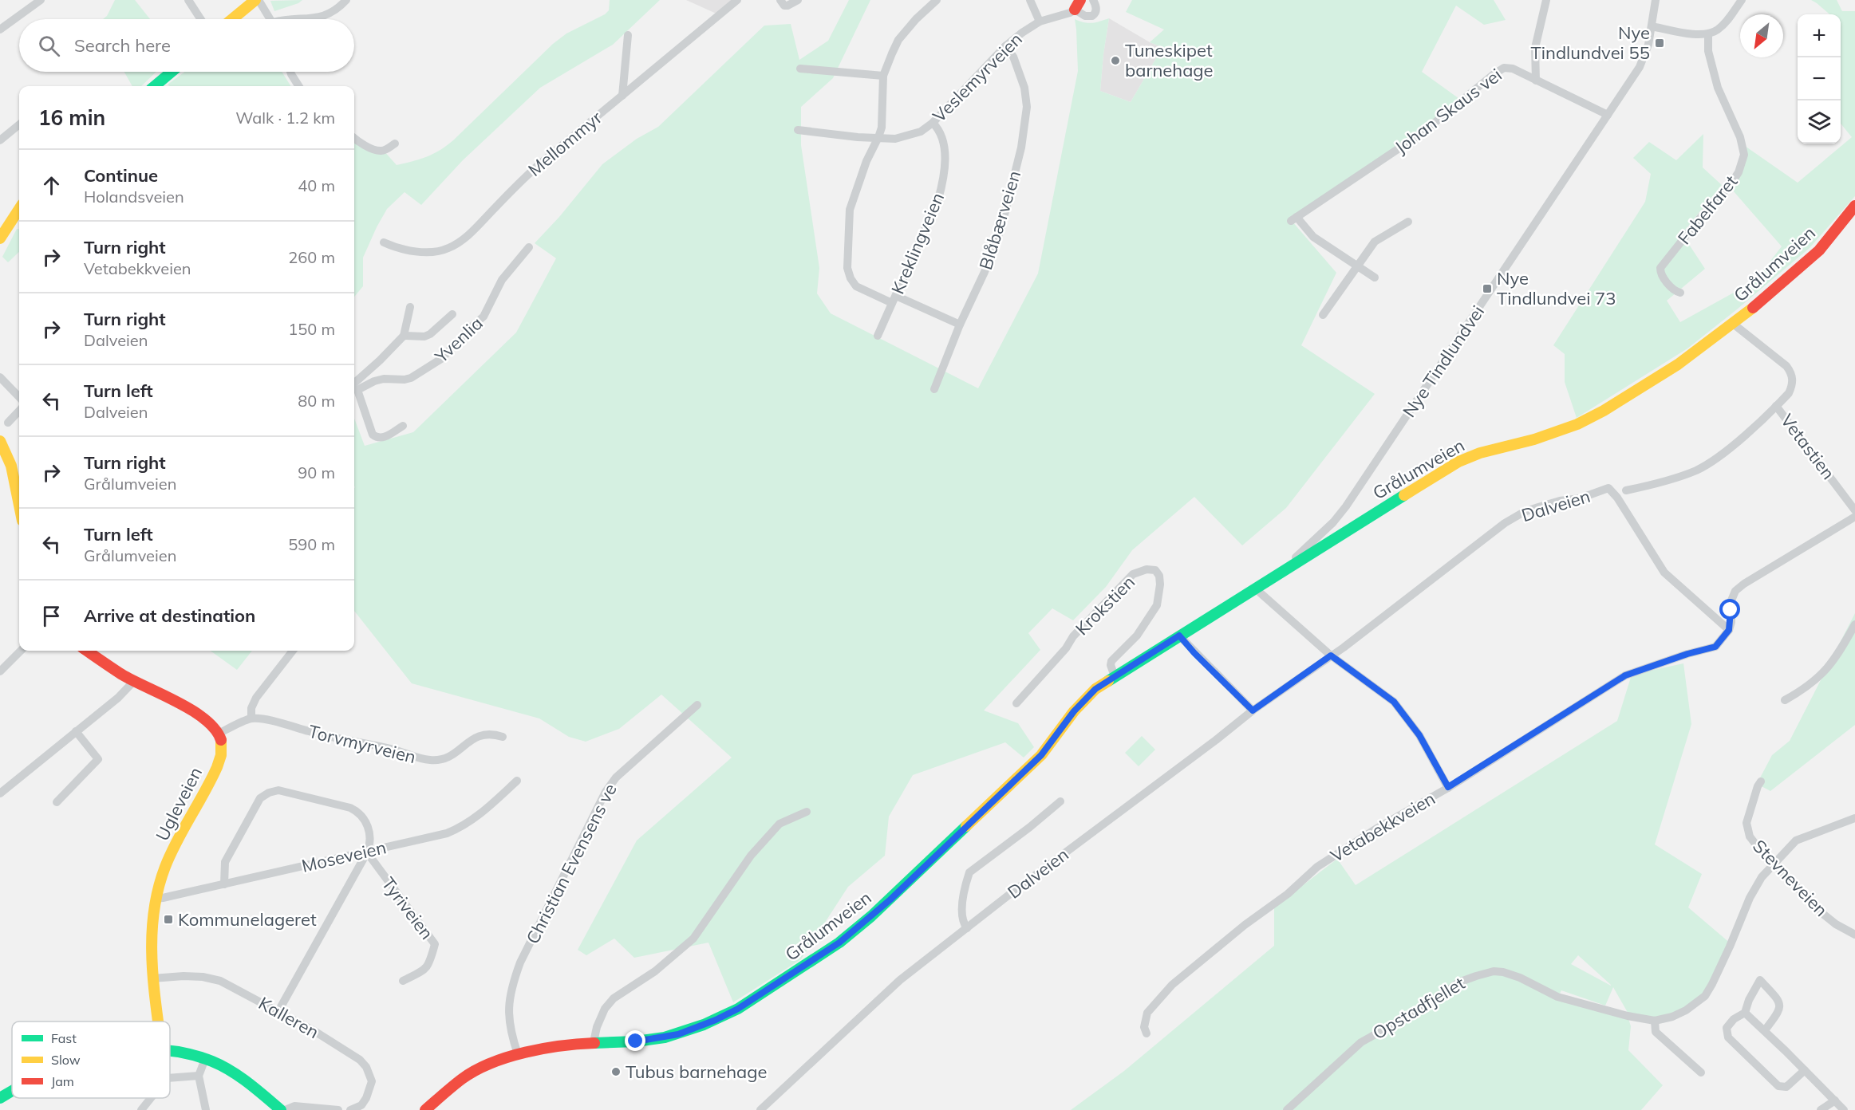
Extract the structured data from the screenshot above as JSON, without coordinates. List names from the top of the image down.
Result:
{
  "streets": {
    "main road": ["Grålumveien", "Ugleveien"],
    "street": [
      "Veslemyrveien",
      "Johan Skaus vei",
      "Mellommyr",
      "Fabelfaret",
      "Blåbærveien",
      "Kreklingveien",
      "Yvenlia",
      "Nye Tindlundvei",
      "Vetastien",
      "Dalveien",
      "Krokstien",
      "Torvmyrveien",
      "Vetabekkveien",
      "Moseveien",
      "Christian Evensens ve",
      "Stevneveien",
      "Tyriveien",
      "Opstadfjellet",
      "Kalleren"
    ]
  },
  "crossings": [
    ["Veslemyrveien", "Blåbærveien"],
    ["Veslemyrveien", "Kreklingveien"],
    ["Johan Skaus vei", "Nye Tindlundvei"],
    ["Grålumveien", "Nye Tindlundvei"],
    ["Grålumveien", "Vetastien"],
    ["Grålumveien", "Krokstien"],
    ["Grålumveien", "Christian Evensens ve"],
    ["Dalveien", "Vetabekkveien"],
    ["Ugleveien", "Moseveien"],
    ["Ugleveien", "Kalleren"],
    ["Moseveien", "Tyriveien"],
    ["Stevneveien", "Opstadfjellet"]
  ],
  "places": {
    "transit": ["Nye Tindlundvei 55", "Nye Tindlundvei 73", "Kommunelageret"],
    "other": ["Tuneskipet barnehage", "Tubus barnehage"]
  },
  "legend": ["Fast", "Slow", "Jam"],
  "north": "bottom left",
  "page": {
    "map_buttons": ["+", "−"],
    "search": "Search here",
    "heading": ["16 min", "Walk · 1.2 km"],
    "list": [
      ["Continue", "Holandsveien", "40 m"],
      ["Turn right", "Vetabekkveien", "260 m"],
      ["Turn right", "Dalveien", "150 m"],
      ["Turn left", "Dalveien", "80 m"],
      ["Turn right", "Grålumveien", "90 m"],
      ["Turn left", "Grålumveien", "590 m"],
      "Arrive at destination"
    ]
  }
}
